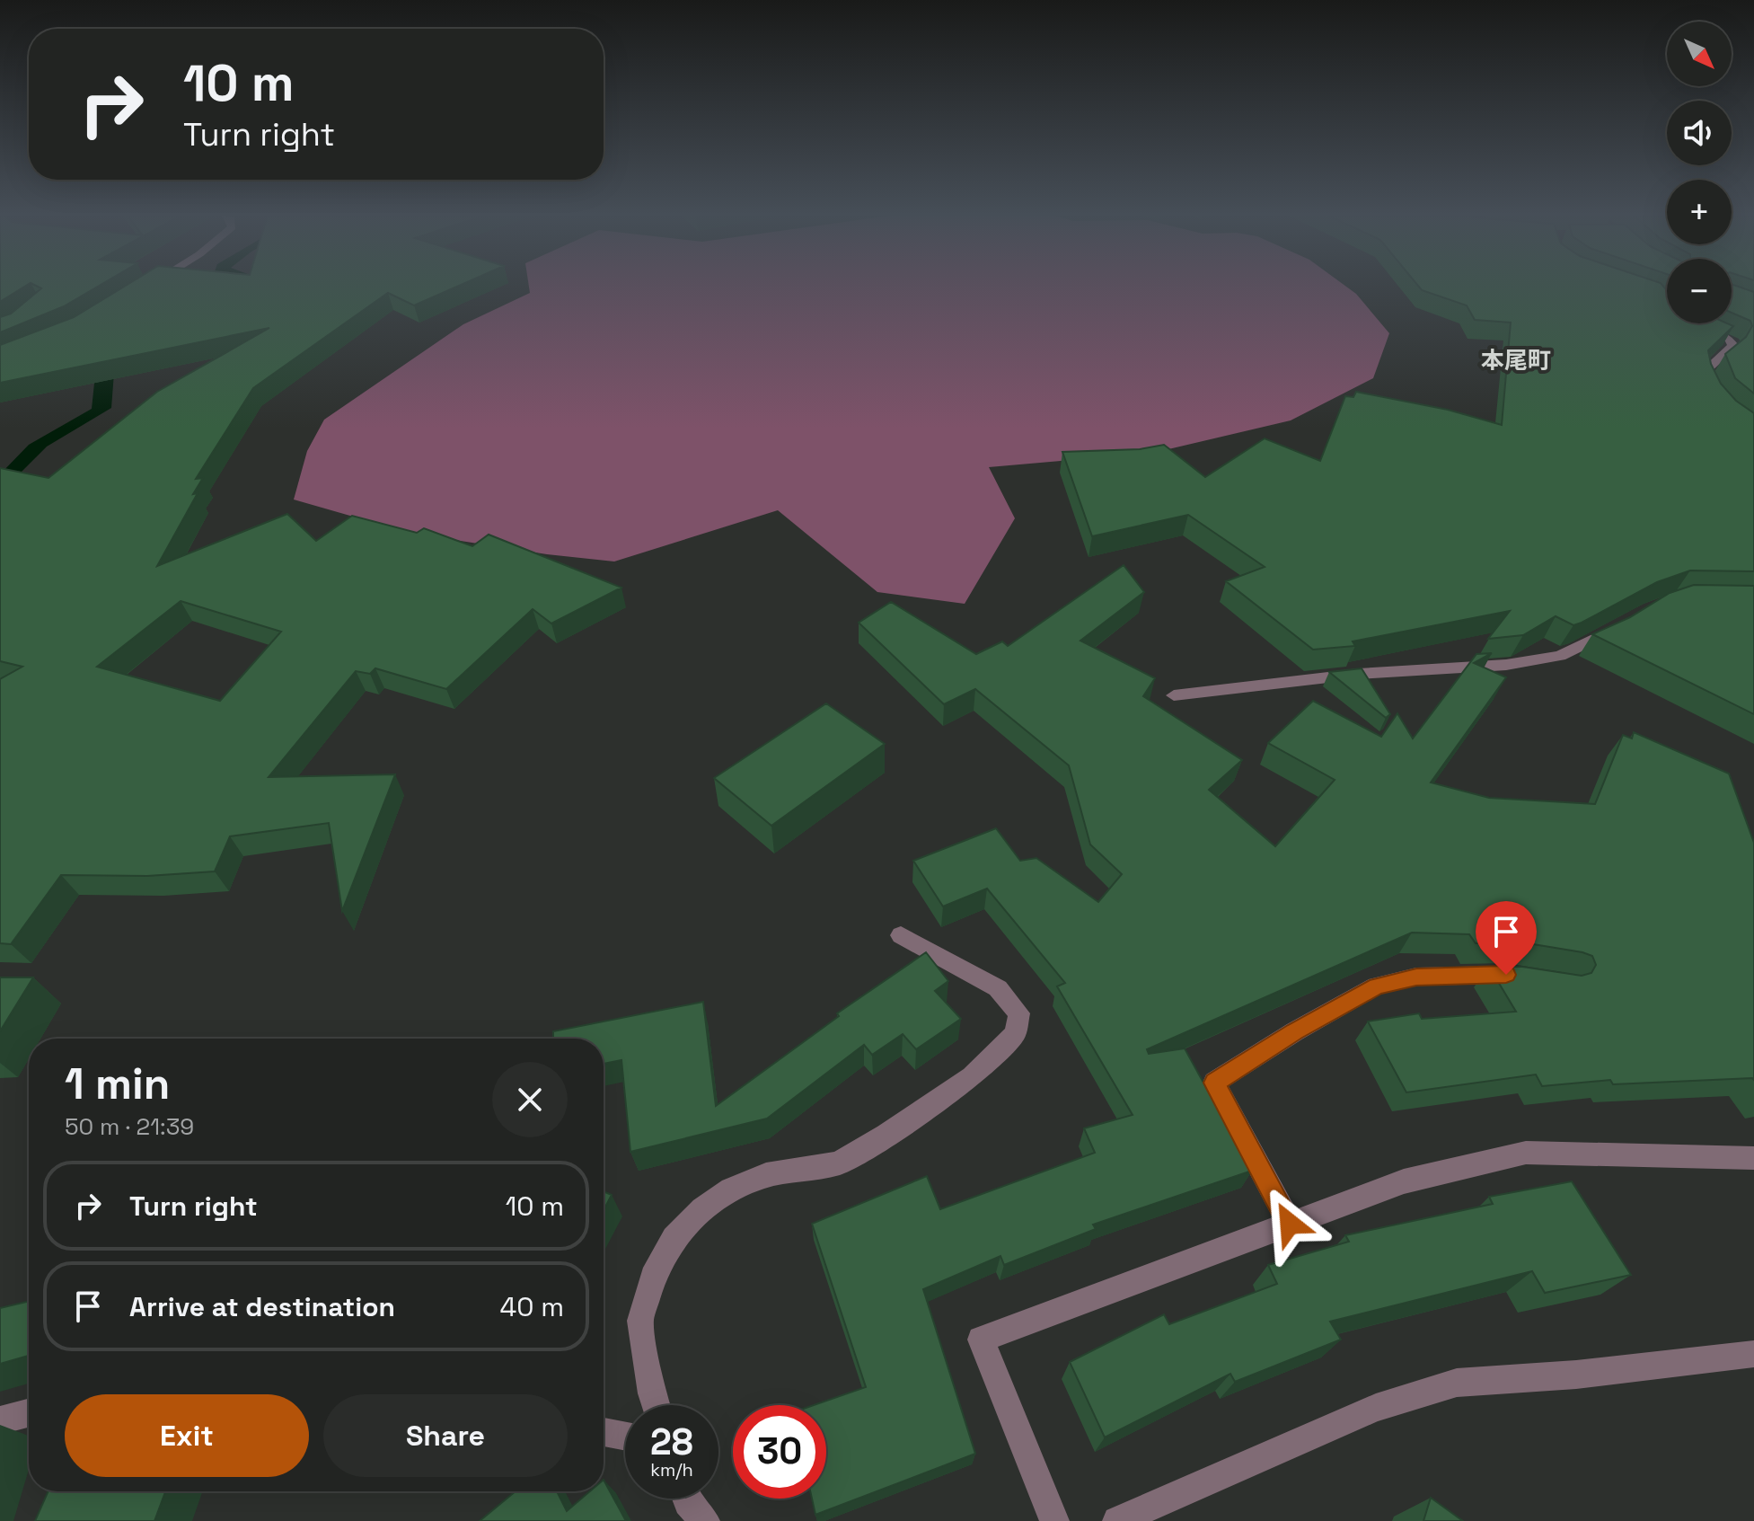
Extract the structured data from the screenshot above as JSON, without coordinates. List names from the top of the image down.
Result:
{
  "districts": ["本尾町"],
  "north": "bottom right",
  "page": {
    "map_buttons": ["+", "−"],
    "turn": ["10 m", "Turn right"],
    "heading": ["1 min", "50 m · 21:39"],
    "list": [
      {
        "name": "Turn right",
        "value": "10 m"
      },
      {
        "name": "Arrive at destination",
        "value": "40 m"
      }
    ],
    "buttons": ["Exit", "Share"],
    "speed": "28 km/h",
    "limit": "30"
  }
}
